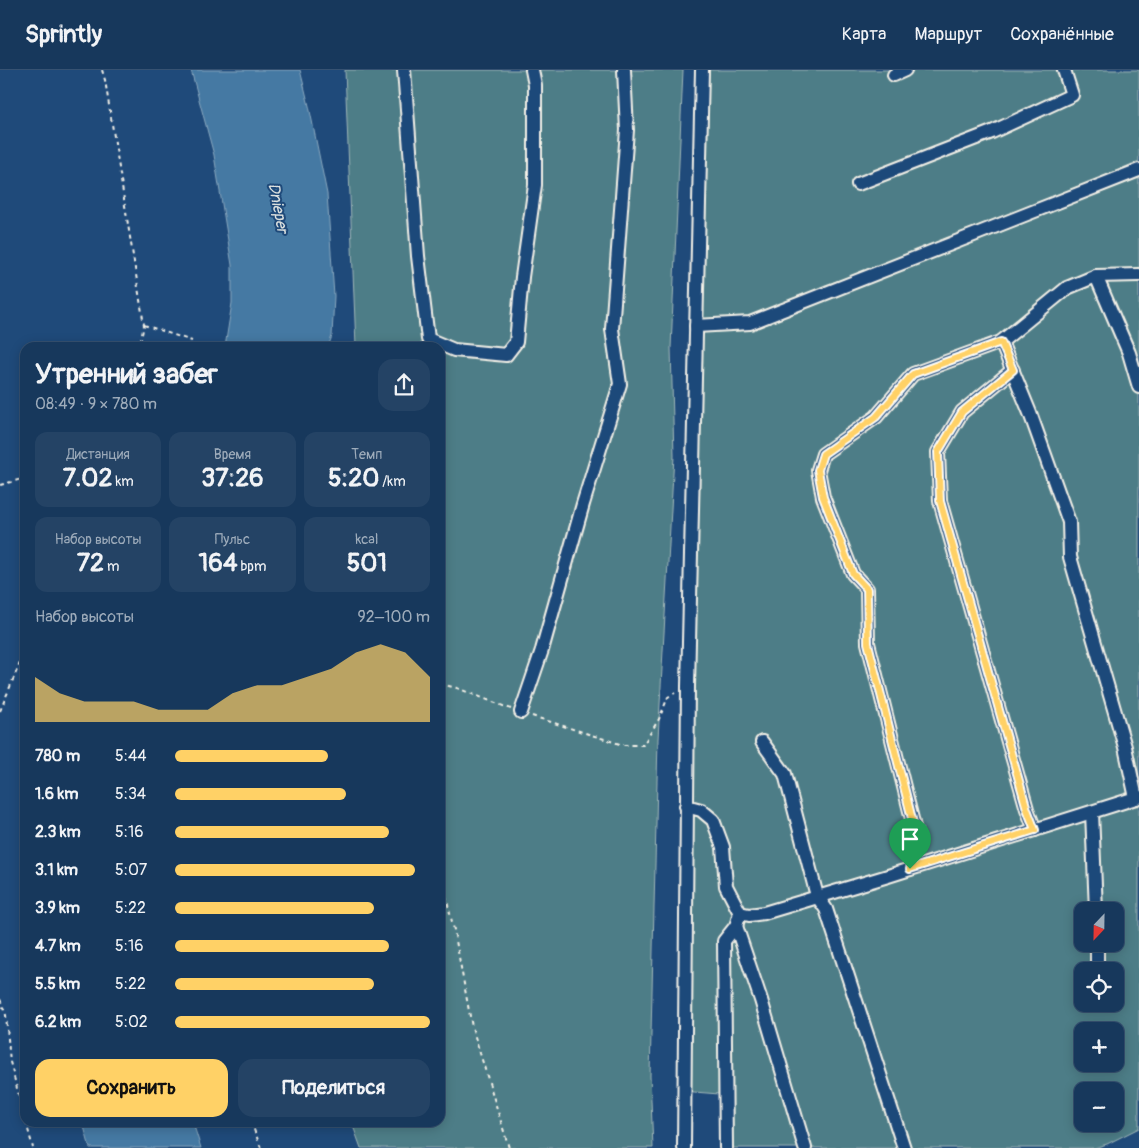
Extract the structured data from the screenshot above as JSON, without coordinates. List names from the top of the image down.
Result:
{
  "water": ["Dnieper"],
  "north": "bottom",
  "page": {
    "header": "Sprintly",
    "nav": ["Карта", "Маршрут", "Сохранённые"],
    "heading": ["Утренний забег", "08:49 · 9 × 780 m"],
    "stats": [
      ["Дистанция", "7.02 km"],
      ["Время", "37:26"],
      ["Темп", "5:20 /km"],
      ["Набор высоты", "72 m"],
      ["Пульс", "164 bpm"],
      ["kcal", "501"]
    ],
    "chart": ["Набор высоты", "92–100 m"],
    "list": [
      {
        "name": "780 m",
        "note": "5:44"
      },
      {
        "name": "1.6 km",
        "note": "5:34"
      },
      {
        "name": "2.3 km",
        "note": "5:16"
      },
      {
        "name": "3.1 km",
        "note": "5:07"
      },
      {
        "name": "3.9 km",
        "note": "5:22"
      },
      {
        "name": "4.7 km",
        "note": "5:16"
      },
      {
        "name": "5.5 km",
        "note": "5:22"
      },
      {
        "name": "6.2 km",
        "note": "5:02"
      }
    ],
    "map_buttons": ["+", "−"],
    "buttons": ["Сохранить", "Поделиться"]
  }
}
